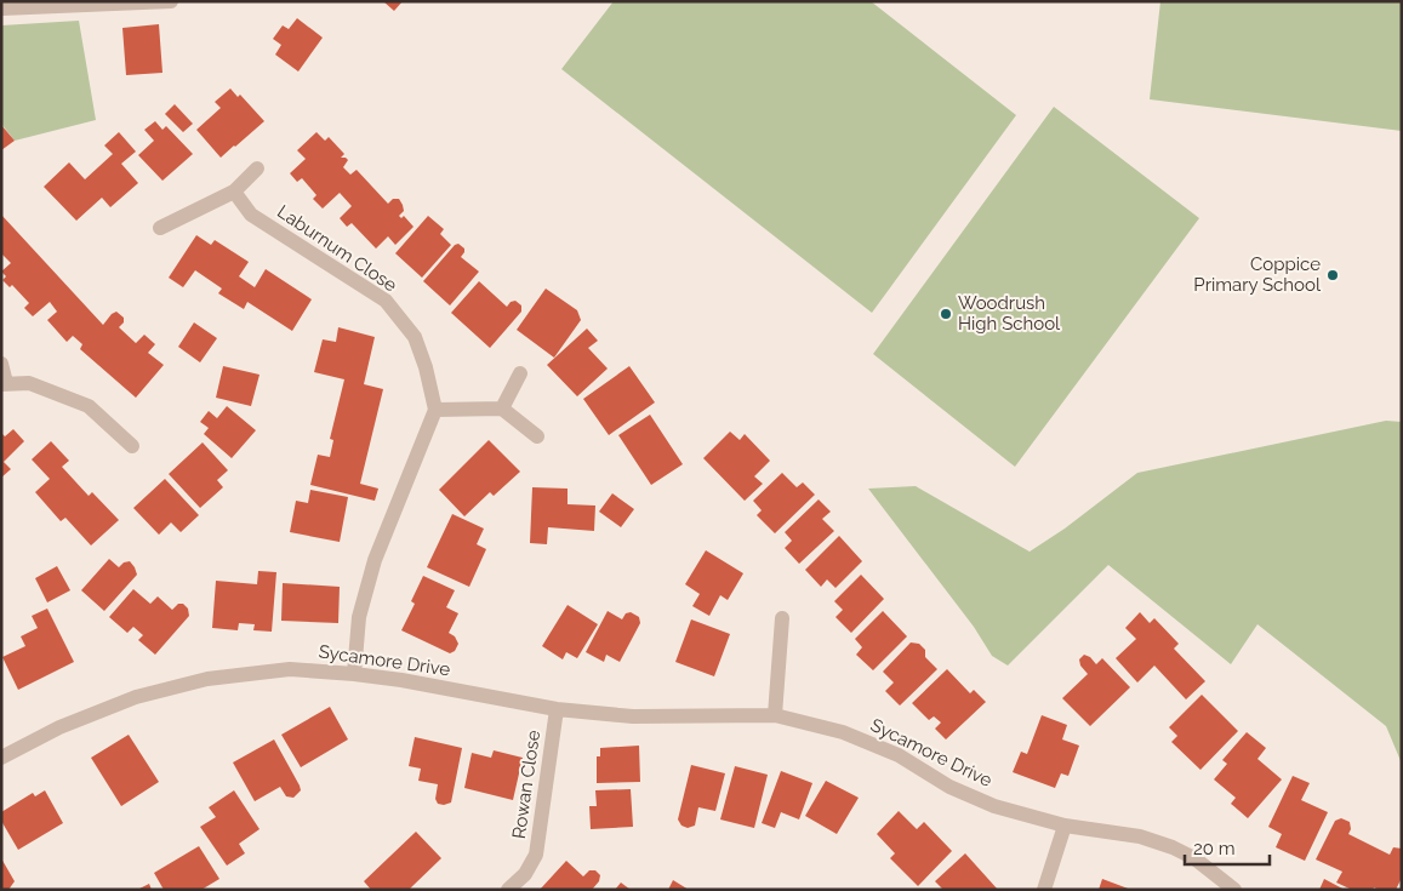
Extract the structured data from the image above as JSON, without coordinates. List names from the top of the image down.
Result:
{
  "streets": {
    "street": ["Laburnum Close", "Sycamore Drive", "Rowan Close"]
  },
  "crossings": [
    ["Sycamore Drive", "Rowan Close"]
  ],
  "places": ["Coppice Primary School", "Woodrush High School"],
  "scale_bar": "20 m"
}
